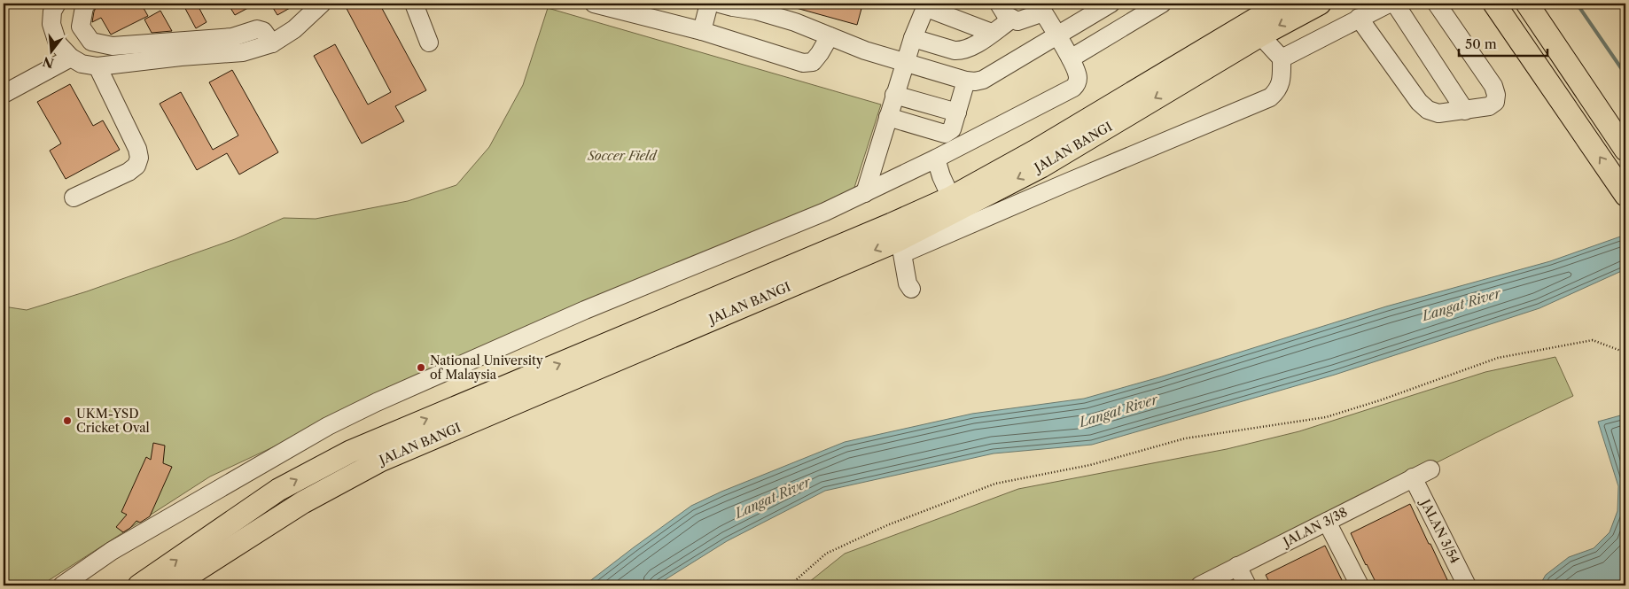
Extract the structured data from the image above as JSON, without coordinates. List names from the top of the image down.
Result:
{
  "streets": {
    "main road": ["JALAN BANGI"],
    "street": ["JALAN 3/38", "JALAN 3/54"]
  },
  "crossings": [
    ["JALAN 3/38", "JALAN 3/54"]
  ],
  "water": ["Langat River"],
  "parks": ["Soccer Field"],
  "places": ["National University of Malaysia", "UKM-YSD Cricket Oval"],
  "scale_bar": "50 m",
  "north": "bottom"
}
